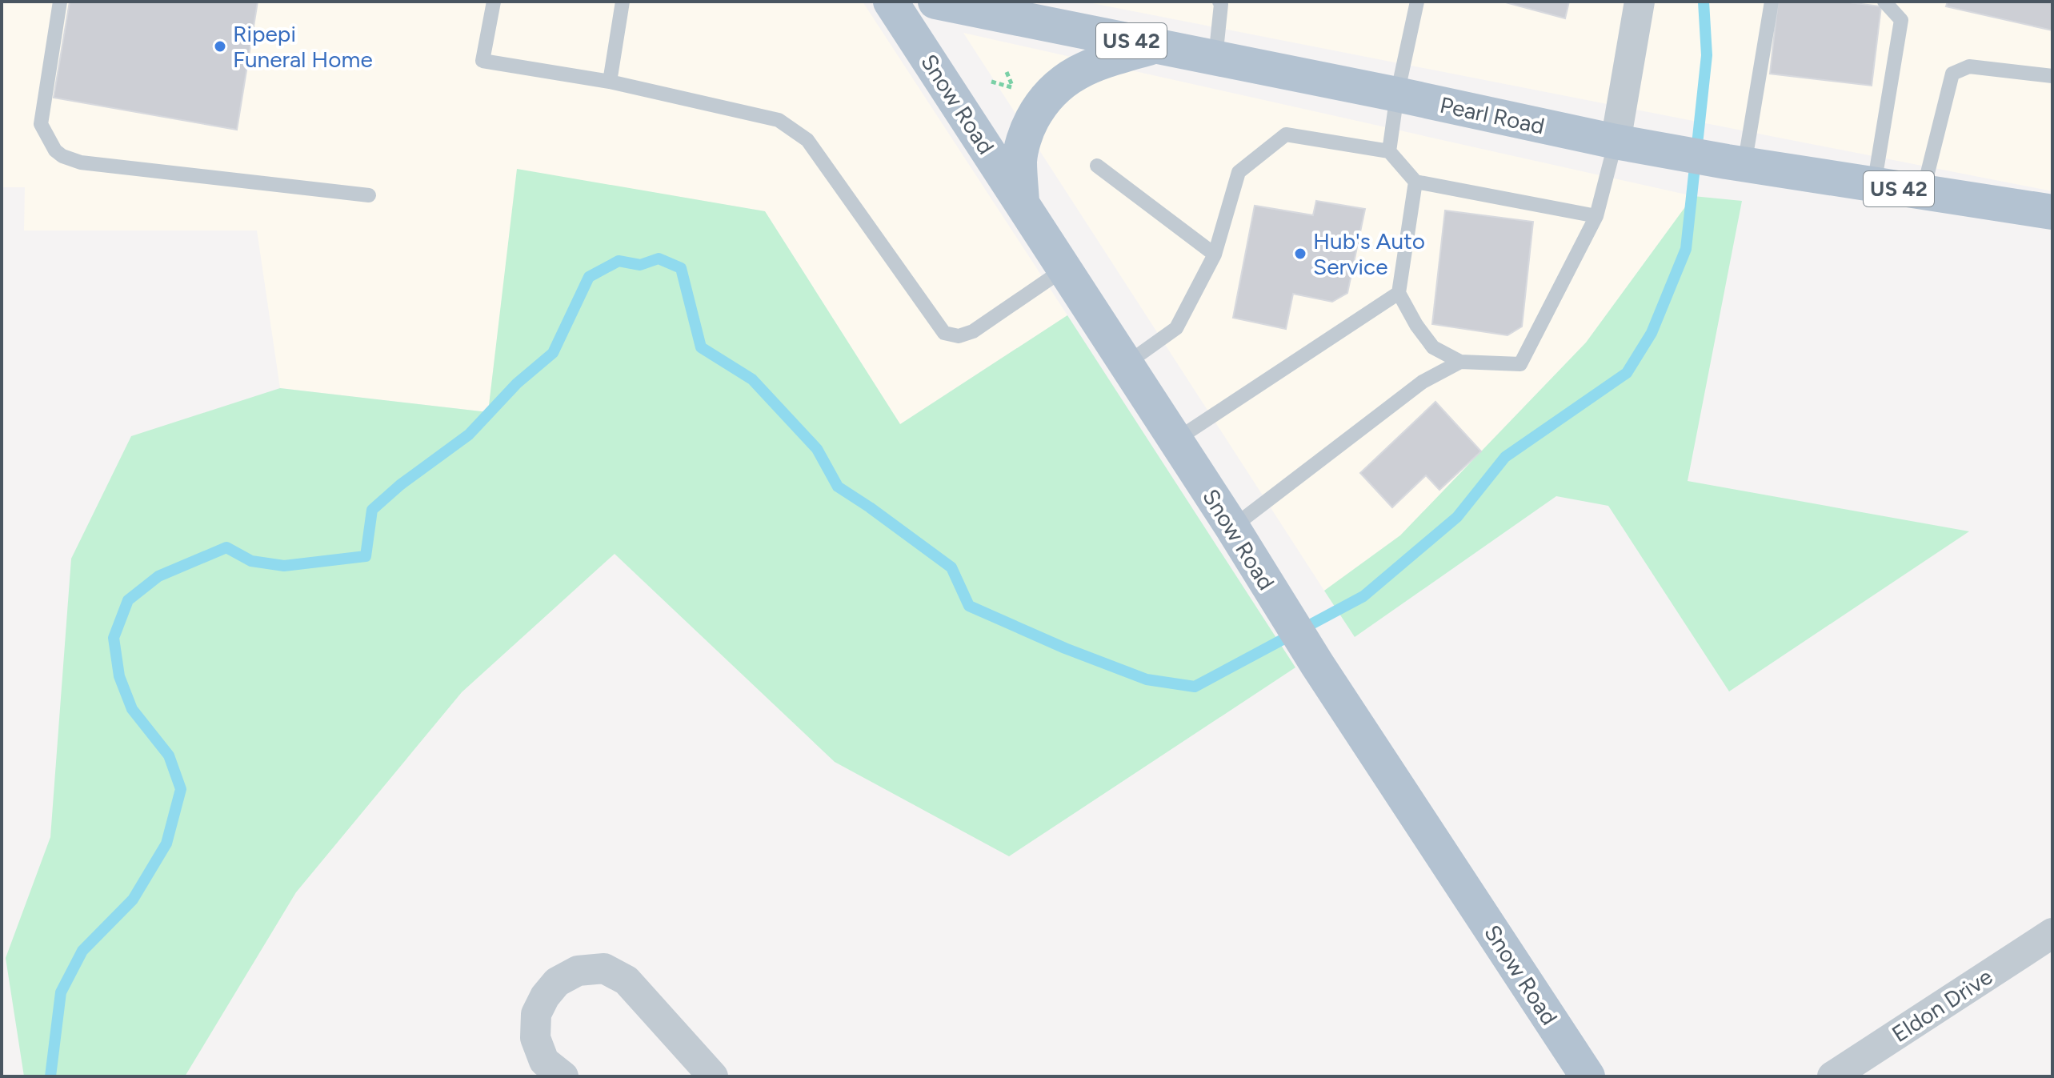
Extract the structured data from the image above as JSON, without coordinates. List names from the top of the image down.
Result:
{
  "streets": {
    "main road": ["US 42", "Snow Road", "Pearl Road"],
    "street": ["Eldon Drive"]
  },
  "places": ["Ripepi Funeral Home", "Hub's Auto Service"]
}
